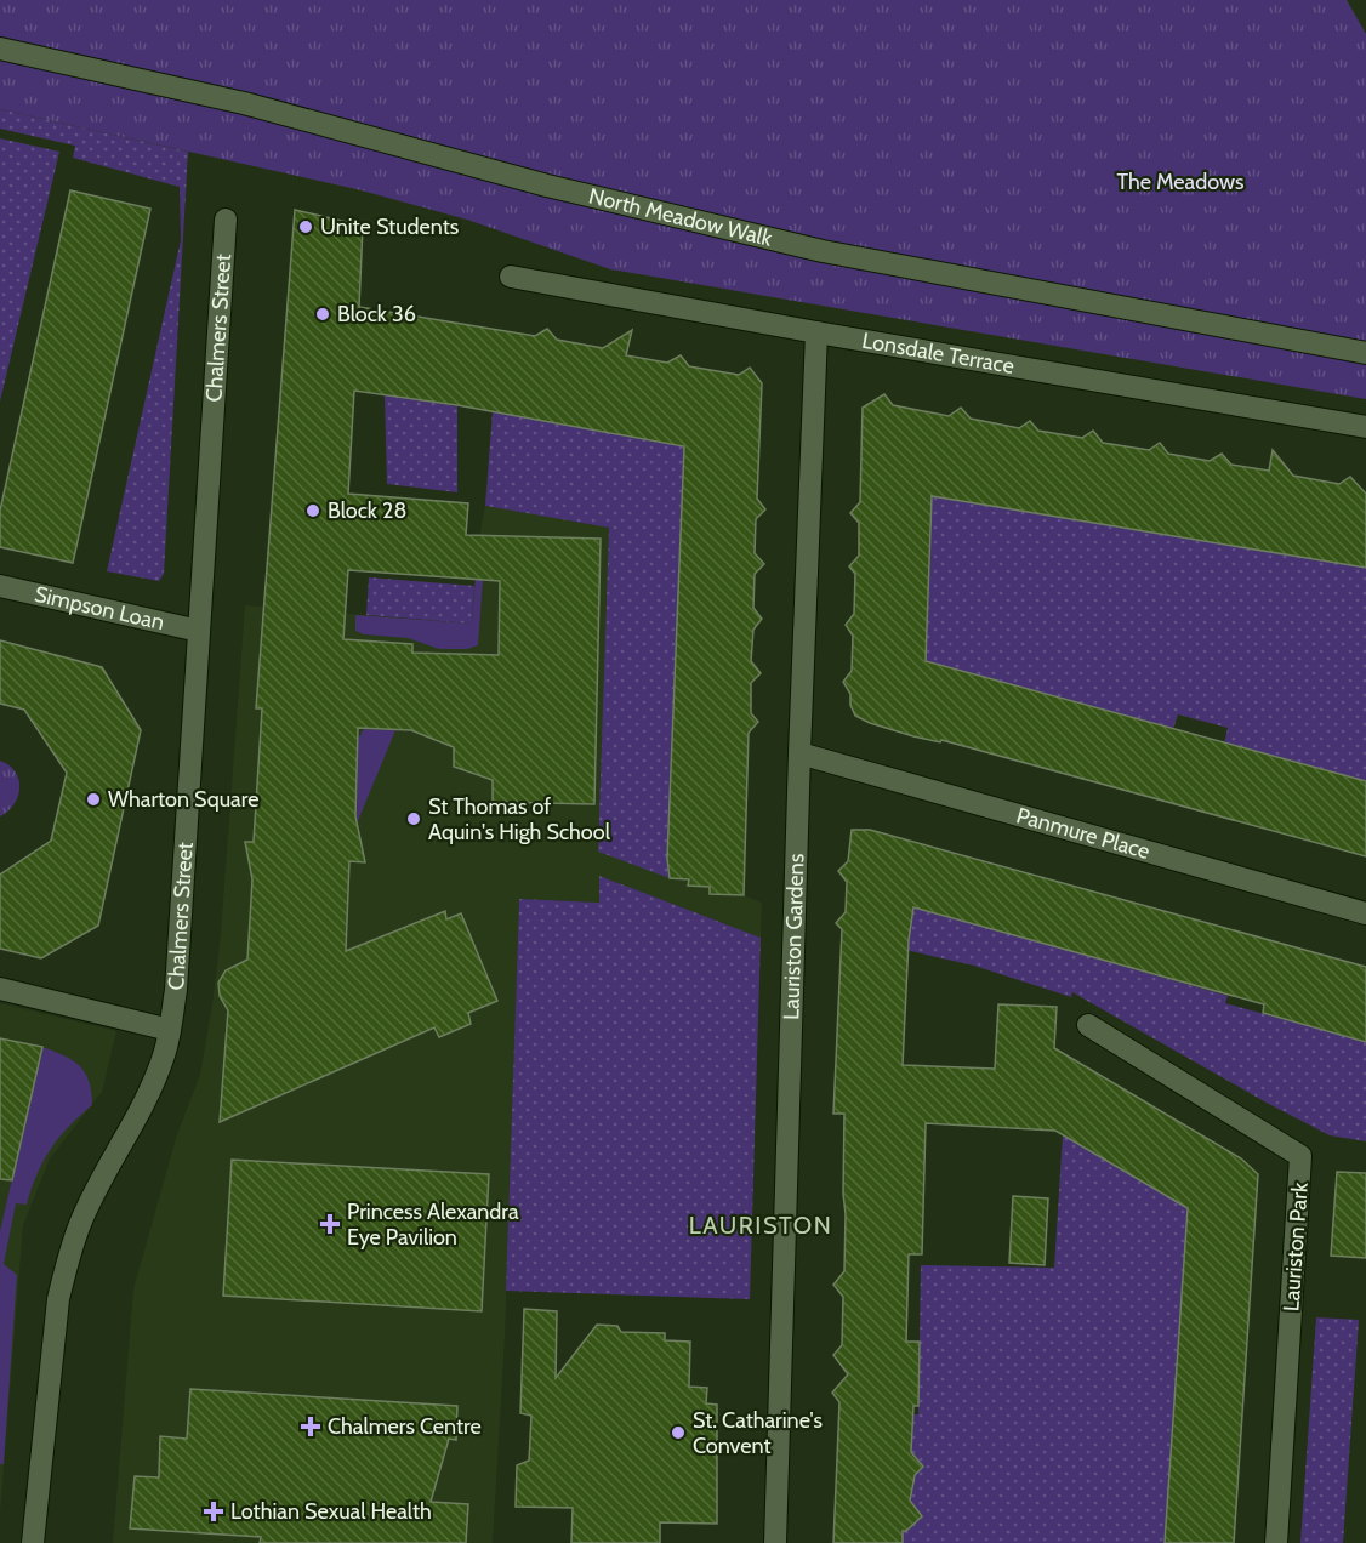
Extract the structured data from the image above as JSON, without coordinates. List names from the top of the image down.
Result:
{
  "streets": {
    "street": [
      "North Meadow Walk",
      "Chalmers Street",
      "Lonsdale Terrace",
      "Simpson Loan",
      "Panmure Place",
      "Lauriston Gardens",
      "Lauriston Park"
    ]
  },
  "crossings": [
    ["Chalmers Street", "Simpson Loan"],
    ["Lonsdale Terrace", "Lauriston Gardens"],
    ["Panmure Place", "Lauriston Gardens"]
  ],
  "districts": ["LAURISTON"],
  "parks": ["The Meadows"],
  "places": {
    "other": [
      "Unite Students",
      "Block 36",
      "Block 28",
      "Wharton Square",
      "St Thomas of Aquin's High School",
      "St. Catharine's Convent"
    ],
    "health": ["Princess Alexandra Eye Pavilion", "Chalmers Centre", "Lothian Sexual Health"]
  }
}
